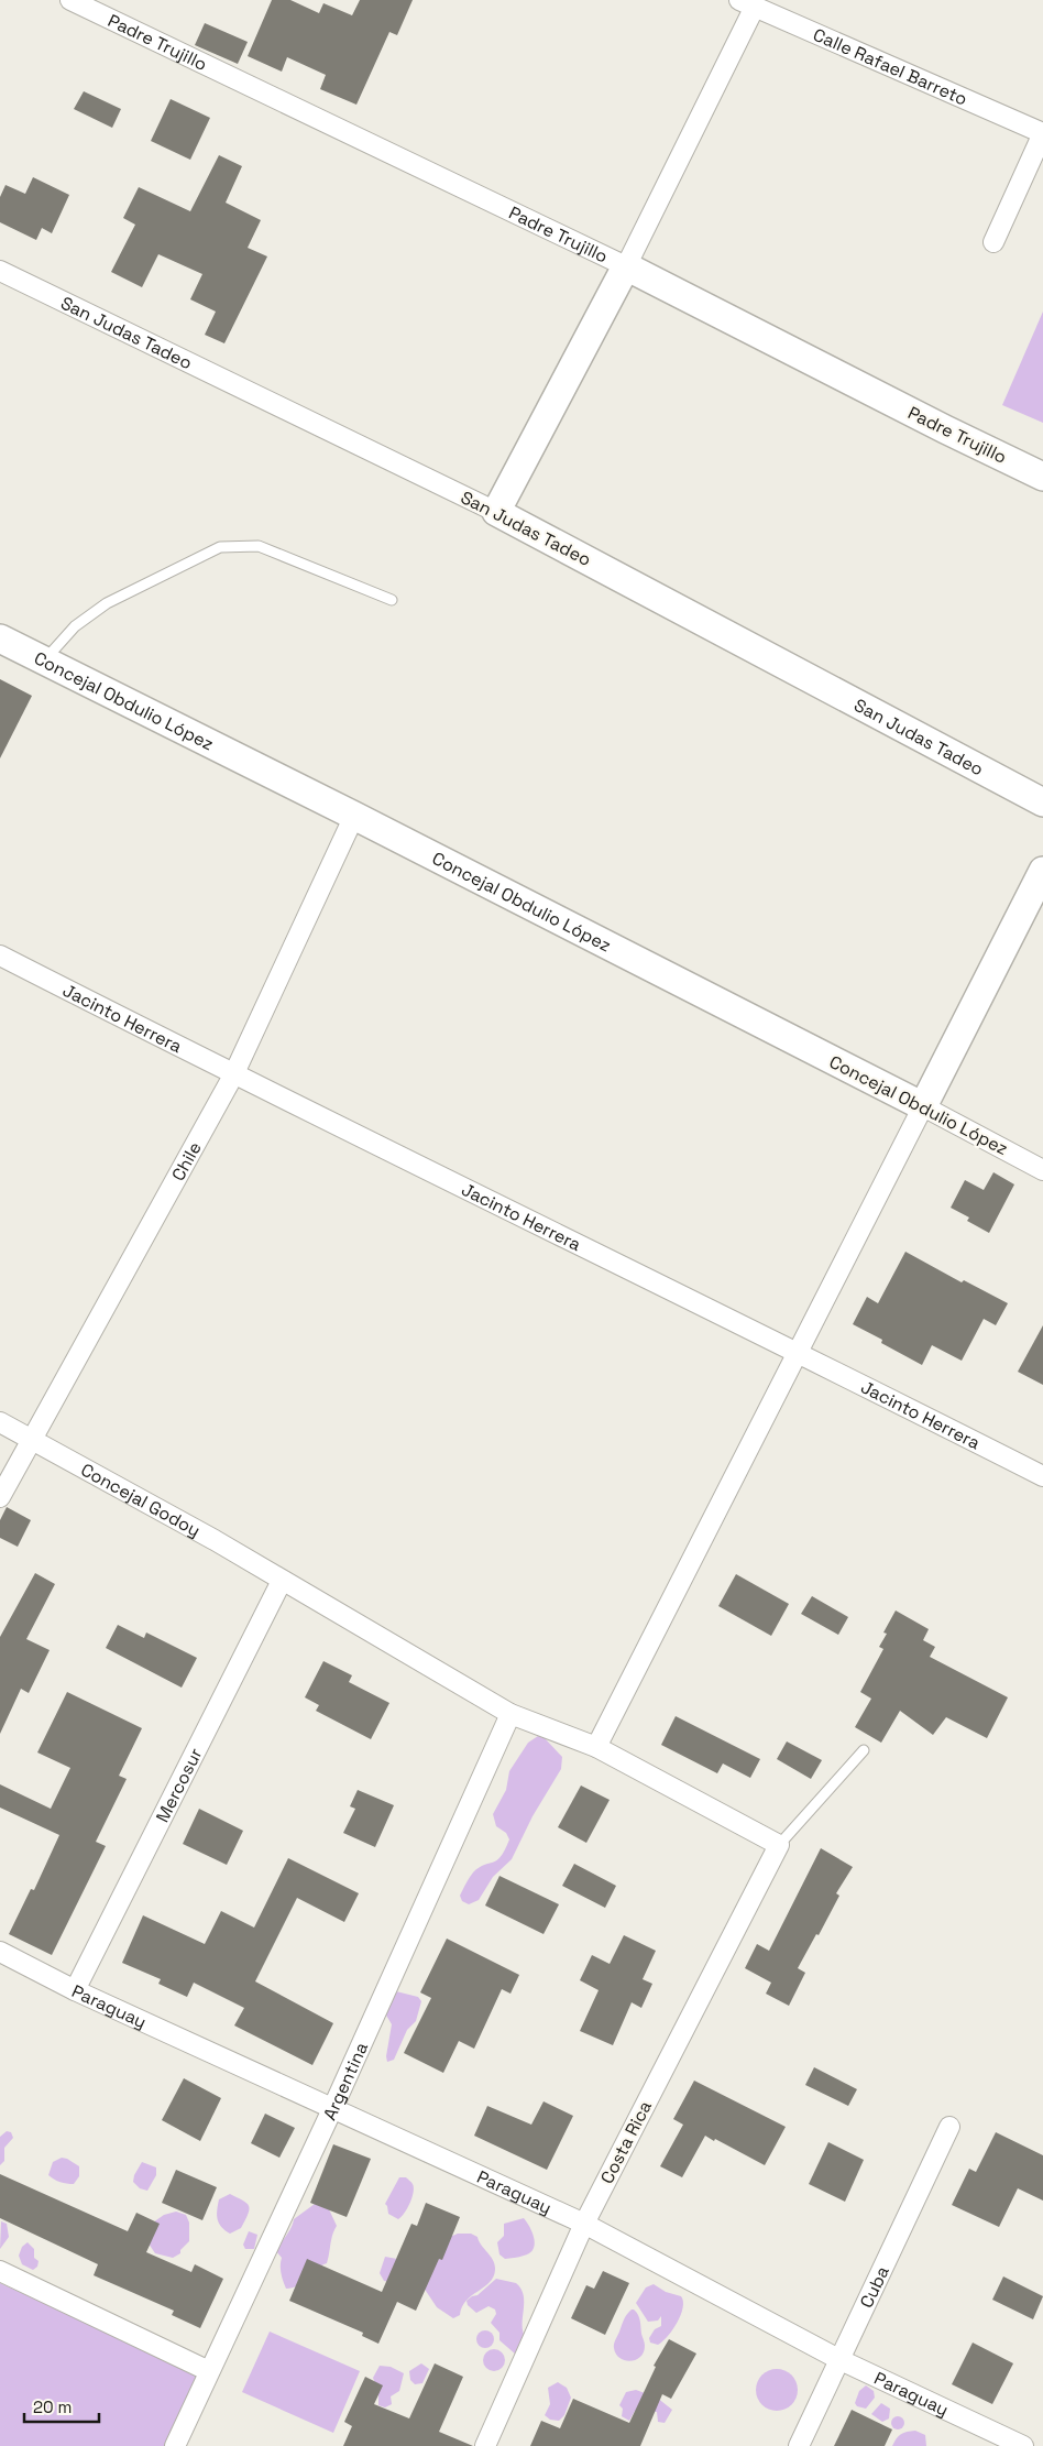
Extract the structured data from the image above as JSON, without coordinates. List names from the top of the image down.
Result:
{
  "streets": {
    "street": [
      "Padre Trujillo",
      "Calle Rafael Barreto",
      "San Judas Tadeo",
      "Concejal Obdulio López",
      "Jacinto Herrera",
      "Chile",
      "Concejal Godoy",
      "Mercosur",
      "Paraguay",
      "Argentina",
      "Costa Rica",
      "Cuba"
    ]
  },
  "crossings": [
    ["Concejal Obdulio López", "Chile"],
    ["Jacinto Herrera", "Chile"],
    ["Chile", "Concejal Godoy"],
    ["Concejal Godoy", "Mercosur"],
    ["Concejal Godoy", "Argentina"],
    ["Concejal Godoy", "Costa Rica"],
    ["Mercosur", "Paraguay"],
    ["Paraguay", "Argentina"],
    ["Paraguay", "Costa Rica"],
    ["Paraguay", "Cuba"]
  ],
  "scale_bar": "20 m"
}
